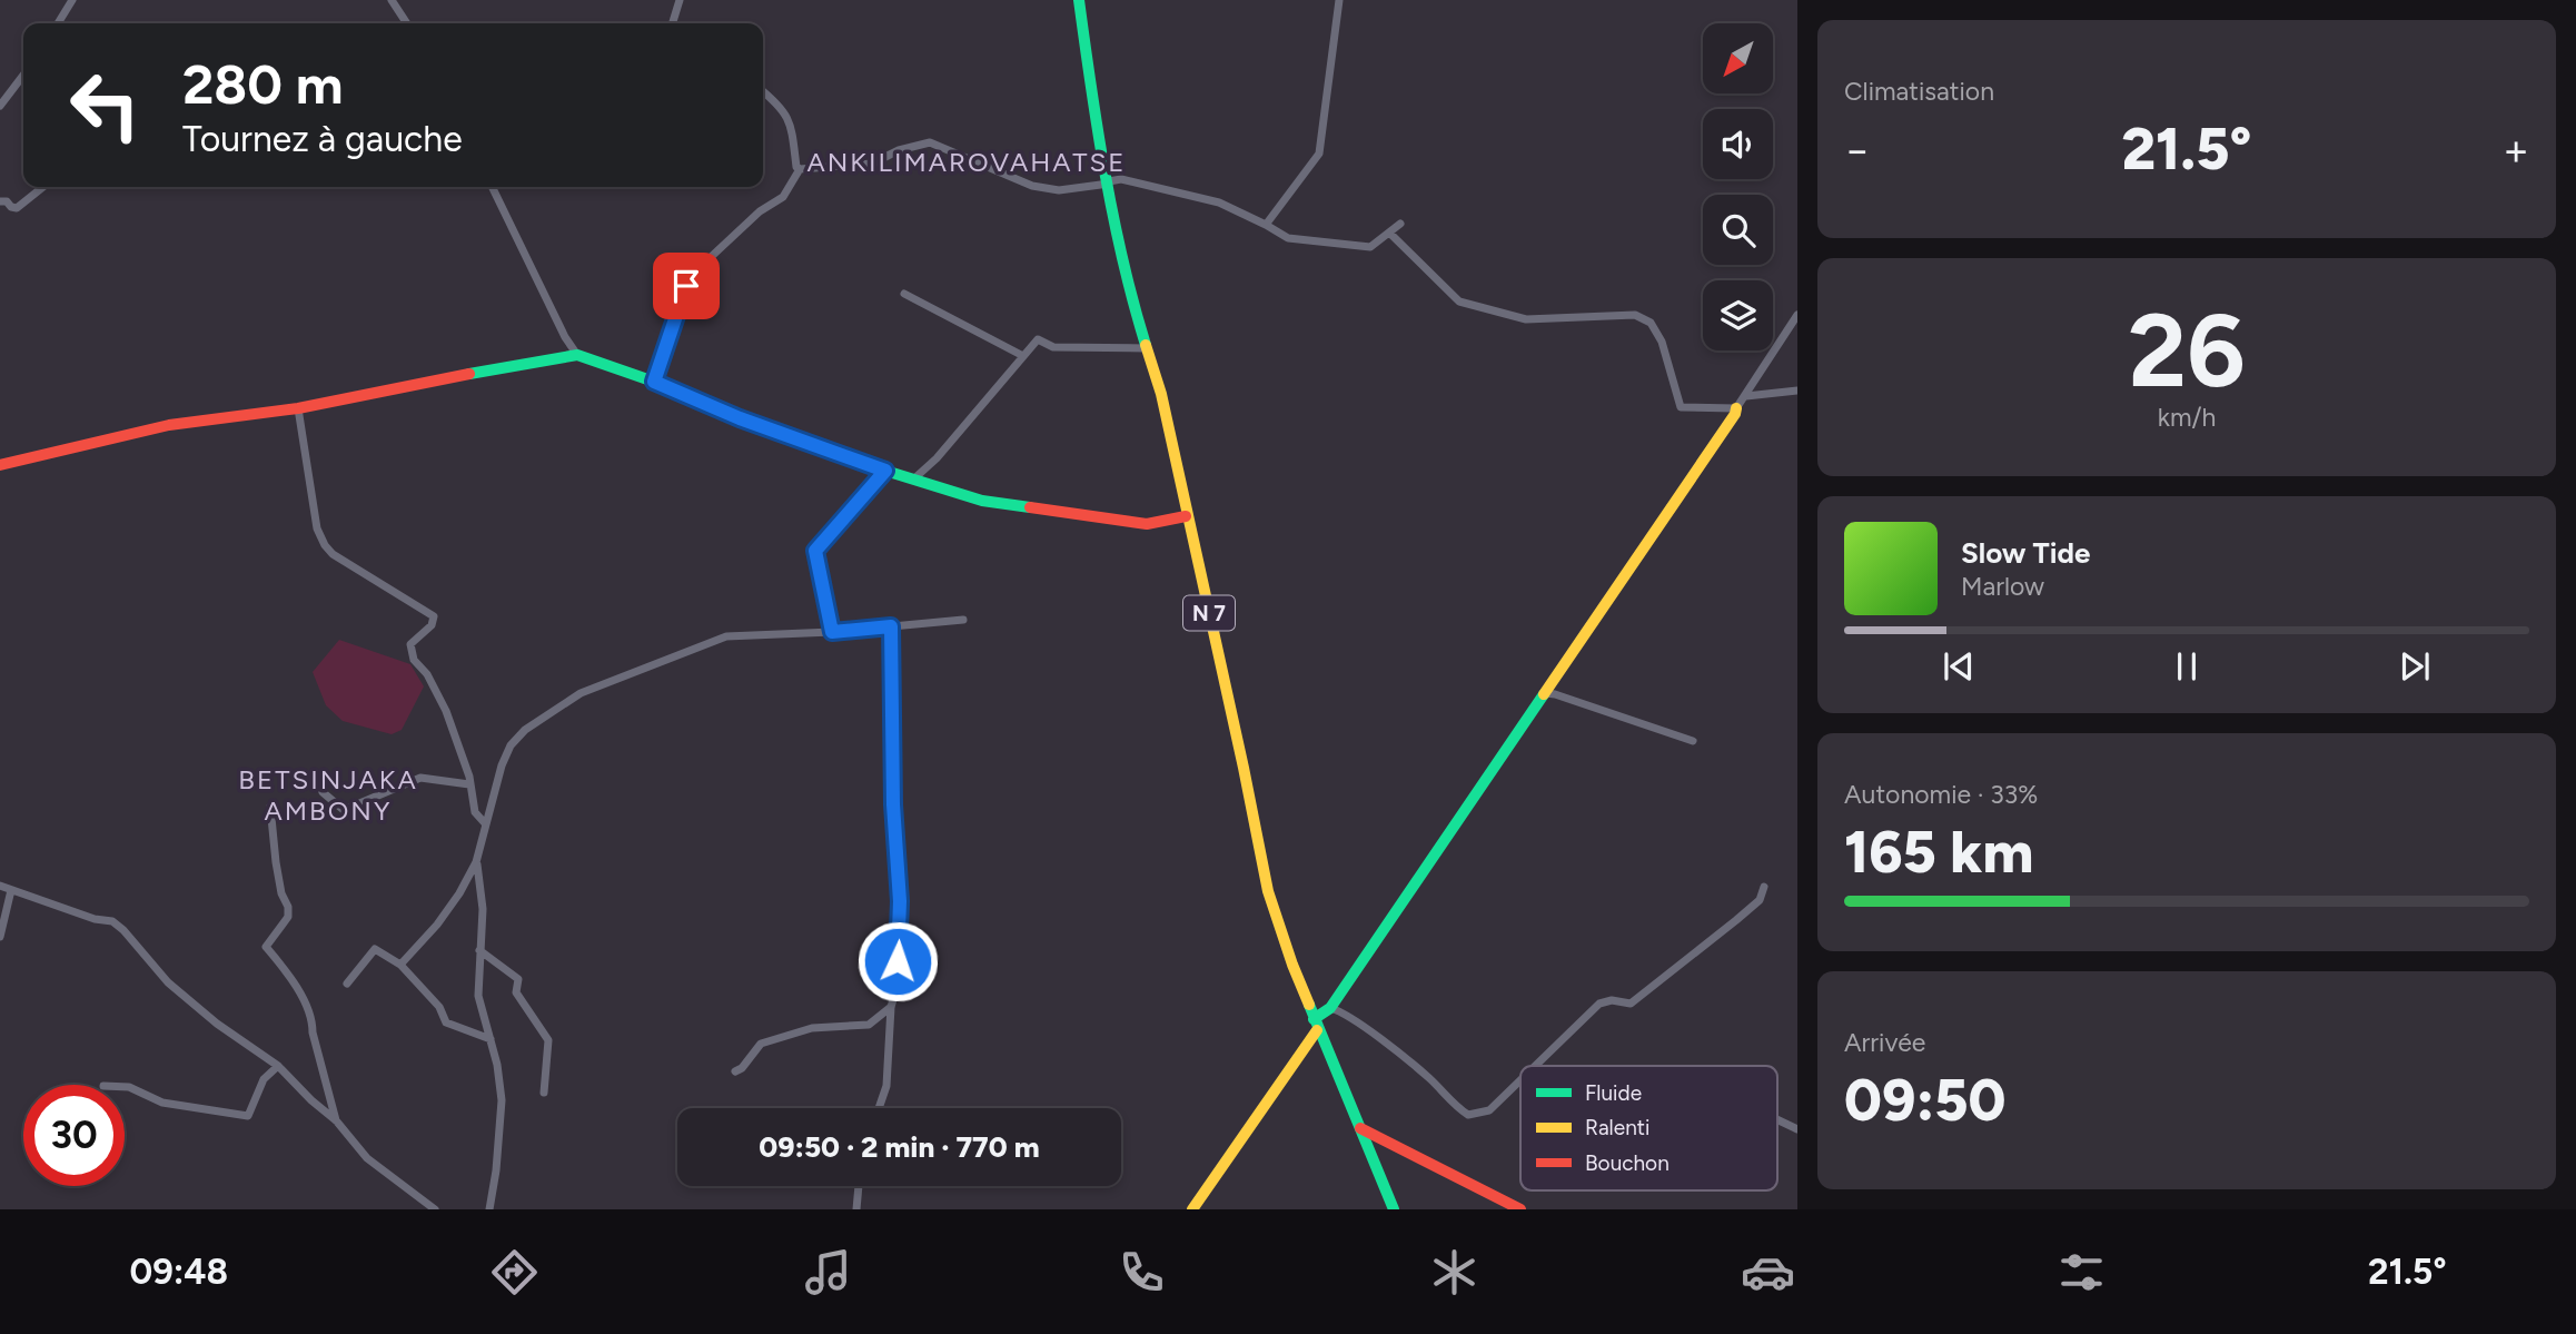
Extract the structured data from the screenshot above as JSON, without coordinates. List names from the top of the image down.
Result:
{
  "streets": {
    "street": ["N 7"]
  },
  "districts": ["ANKILIMAROVAHATSE", "BETSINJAKA AMBONY"],
  "legend": ["Fluide", "Ralenti", "Bouchon"],
  "north": "bottom left",
  "page": {
    "tile": [
      "Climatisation",
      ["26", "km/h"],
      ["Autonomie · 33%", "165 km"],
      ["Arrivée", "09:50"]
    ],
    "turn": ["280 m", "Tournez à gauche"],
    "heat": ["−", "21.5°", "+"],
    "song": ["Slow Tide", "Marlow"],
    "limit": "30",
    "trip": "09:50 · 2 min · 770 m",
    "tabs": ["09:48", "21.5°"]
  }
}
